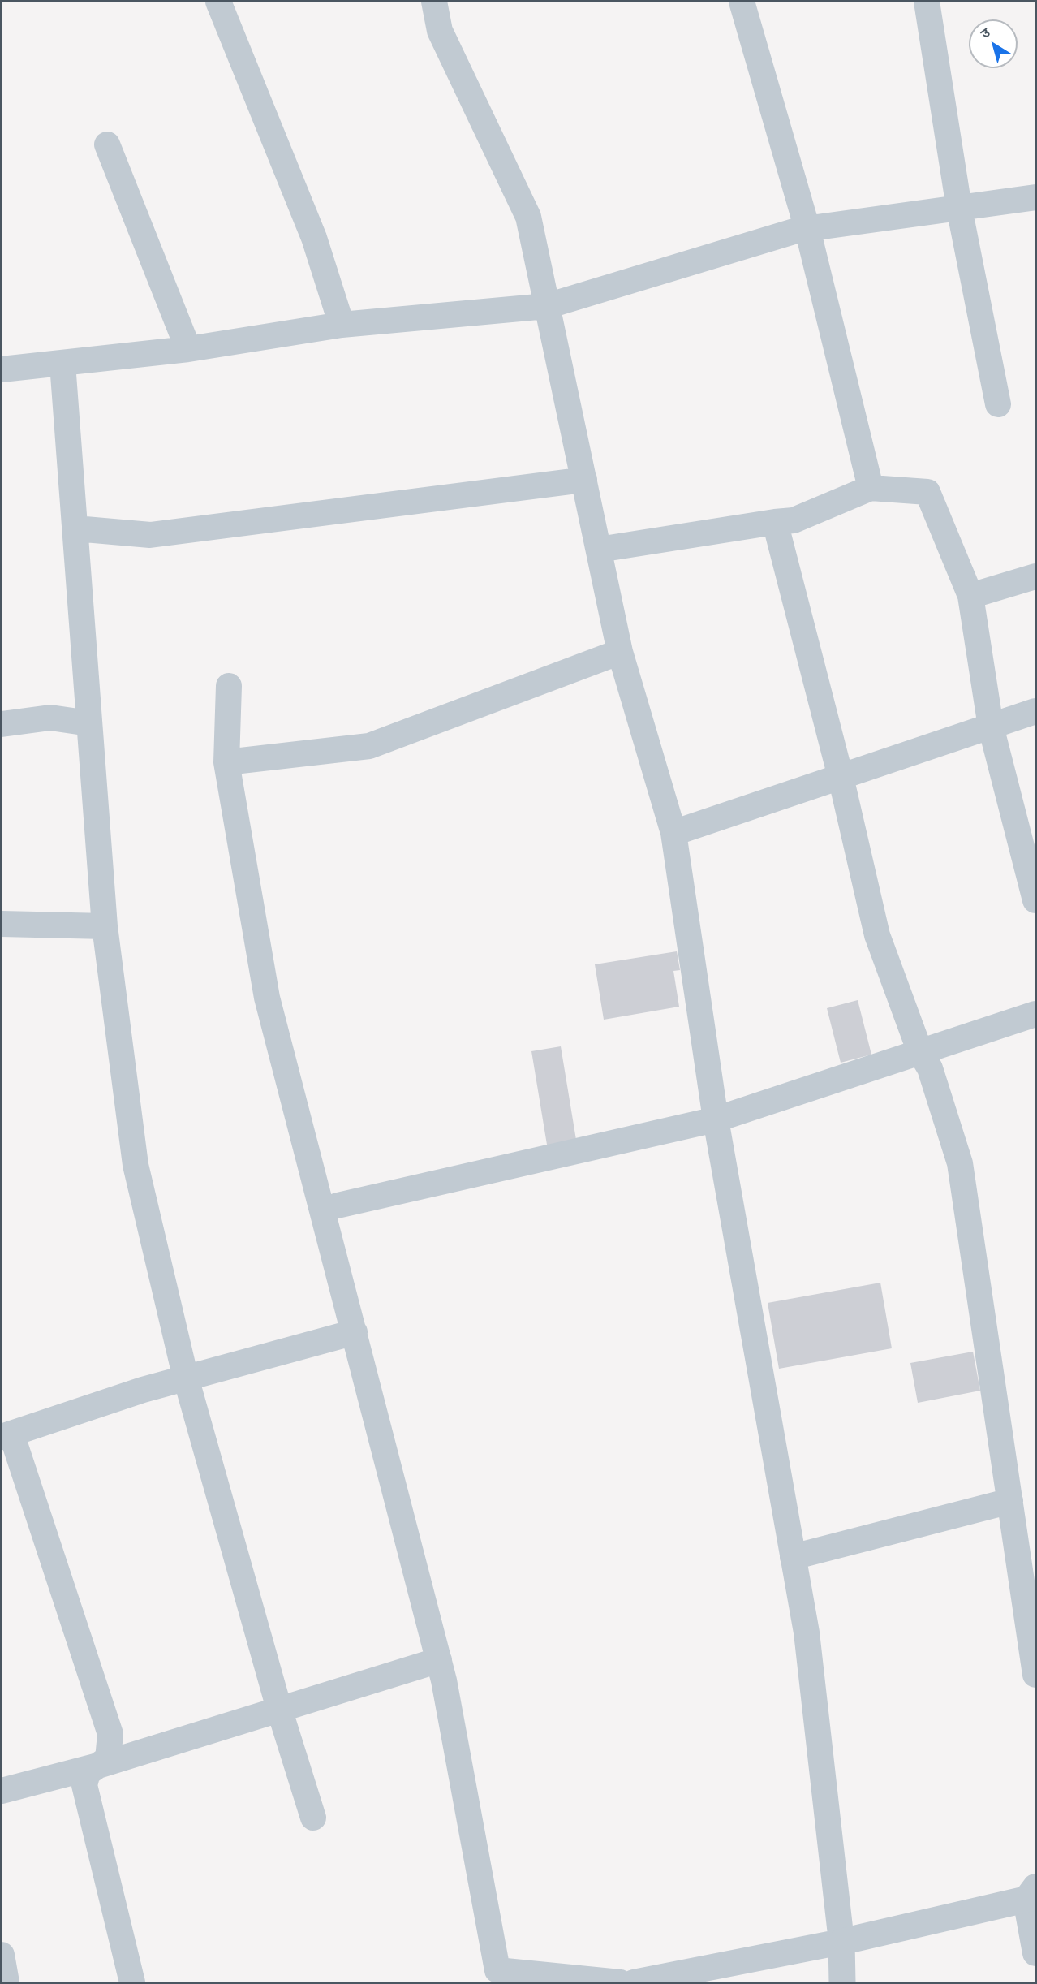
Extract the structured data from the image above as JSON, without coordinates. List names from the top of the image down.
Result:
{
  "north": "top left"
}
